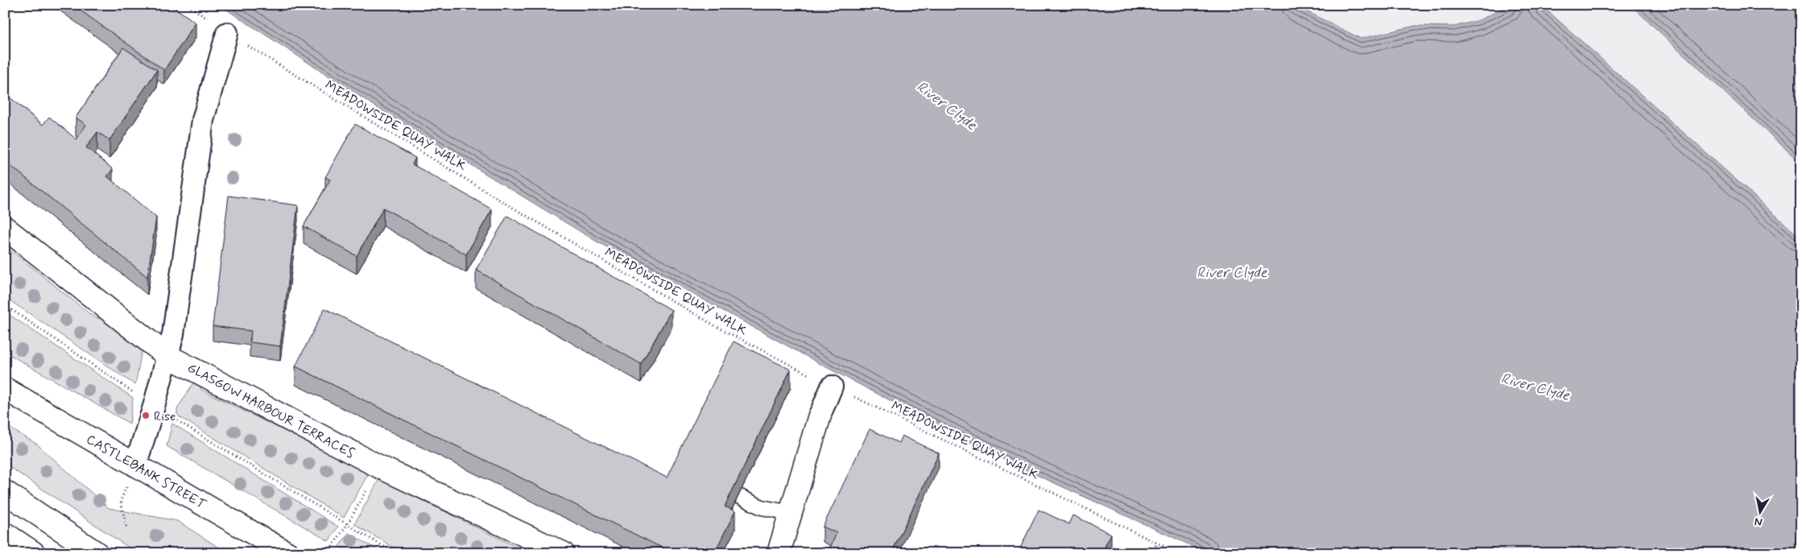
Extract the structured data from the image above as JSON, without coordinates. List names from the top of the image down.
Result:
{
  "streets": {
    "street": ["GLASGOW HARBOUR TERRACES", "CASTLEBANK STREET"],
    "path": ["MEADOWSIDE QUAY WALK"]
  },
  "water": ["River Clyde"],
  "places": ["Rise"],
  "north": "bottom"
}
